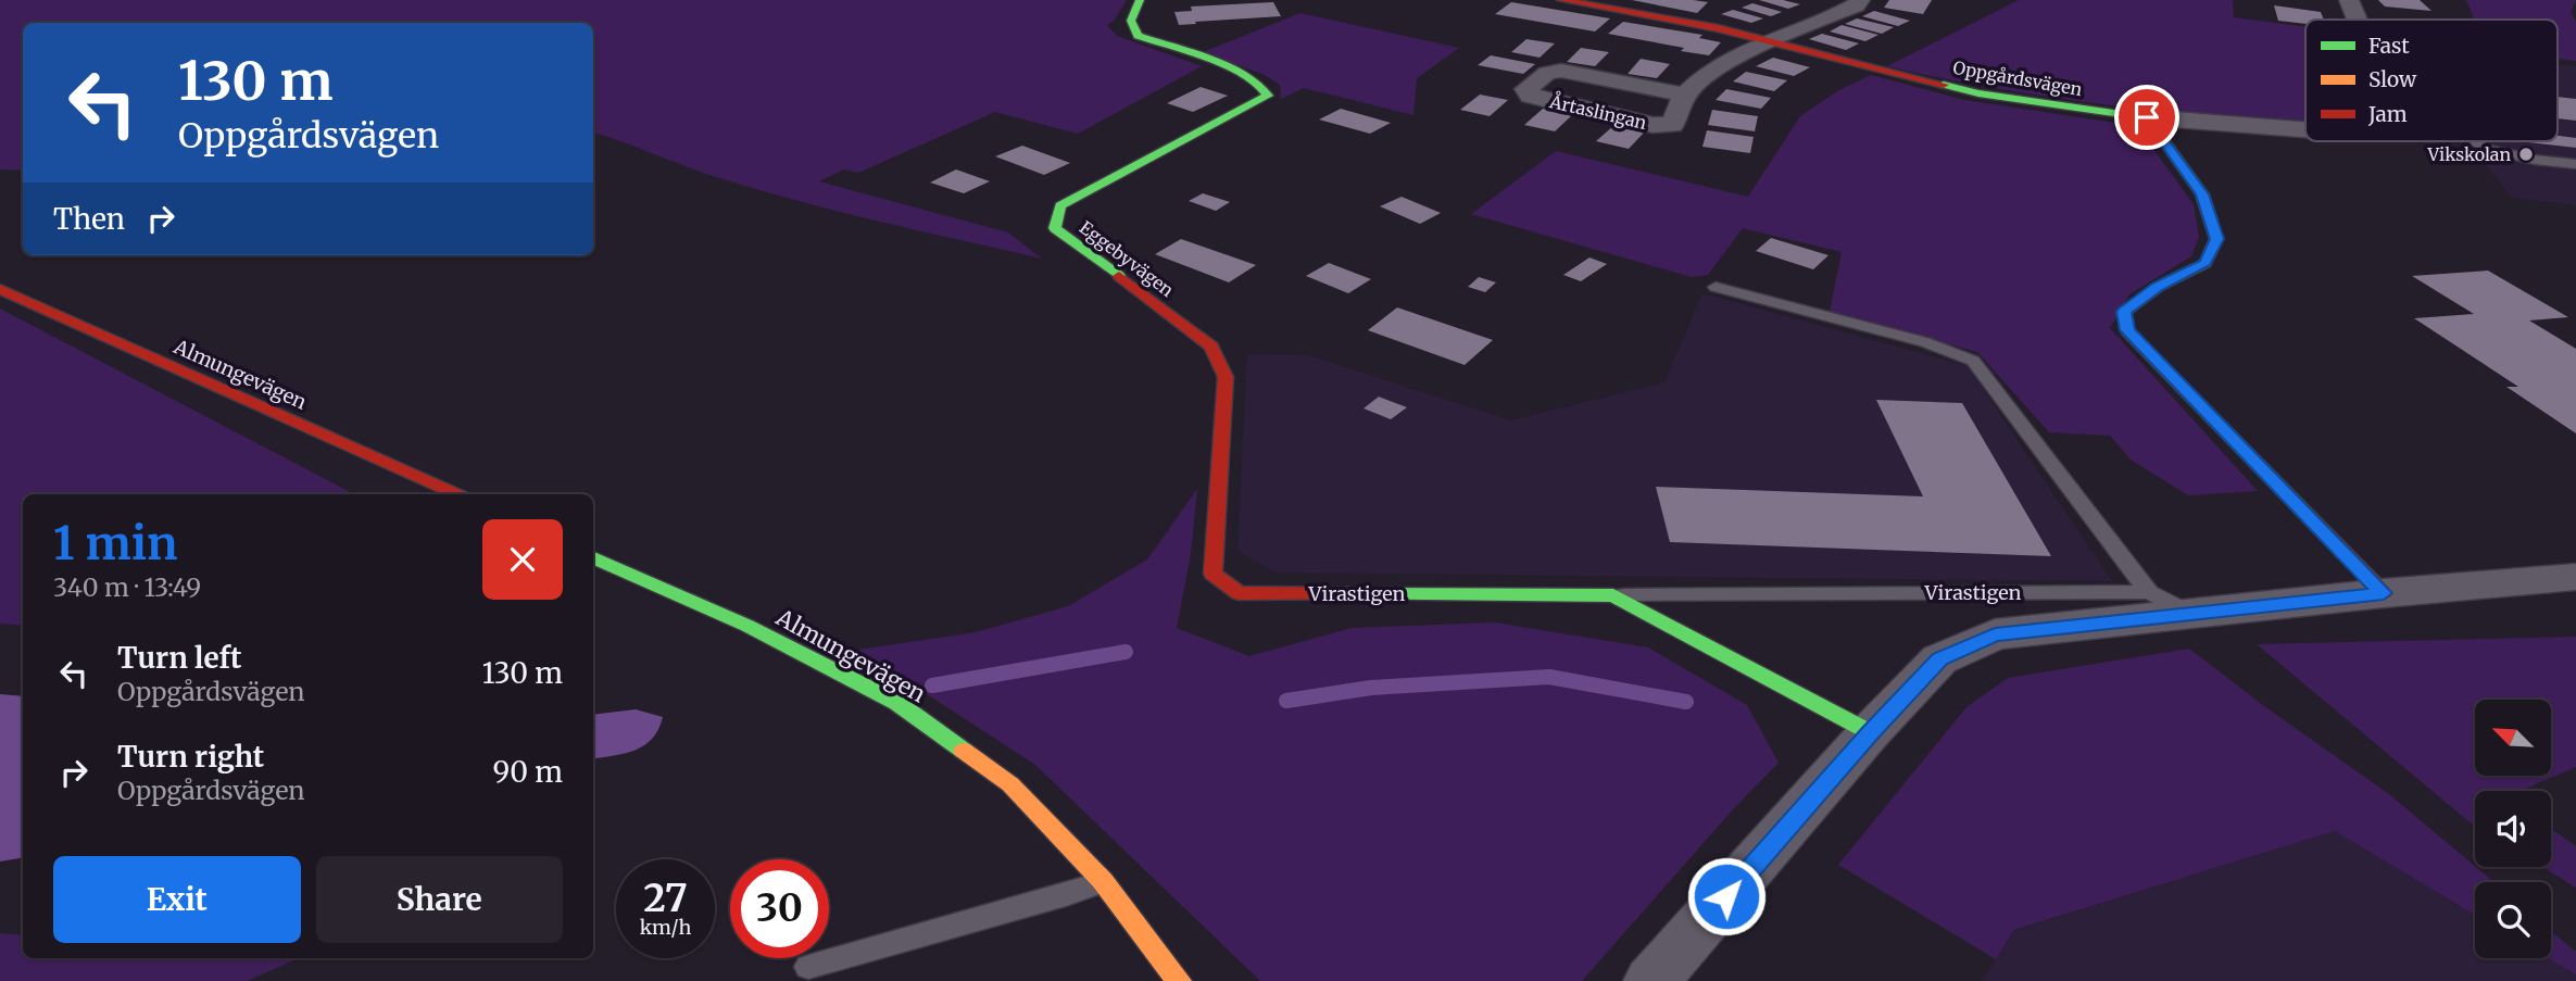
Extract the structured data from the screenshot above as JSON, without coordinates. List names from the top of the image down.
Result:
{
  "streets": {
    "street": [
      "Oppgårdsvägen",
      "Årtaslingan",
      "Eggebyvägen",
      "Almungevägen",
      "Virastigen"
    ]
  },
  "crossings": [
    ["Oppgårdsvägen", "Årtaslingan"],
    ["Eggebyvägen", "Virastigen"]
  ],
  "places": ["Vikskolan"],
  "legend": ["Fast", "Slow", "Jam"],
  "north": "top left",
  "page": {
    "turn": ["130 m", "Oppgårdsvägen"],
    "then": "Then",
    "heading": ["1 min", "340 m · 13:49"],
    "list": [
      {
        "name": "Turn left",
        "note": "Oppgårdsvägen",
        "value": "130 m"
      },
      {
        "name": "Turn right",
        "note": "Oppgårdsvägen",
        "value": "90 m"
      }
    ],
    "buttons": ["Exit", "Share"],
    "speed": "27 km/h",
    "limit": "30"
  }
}
